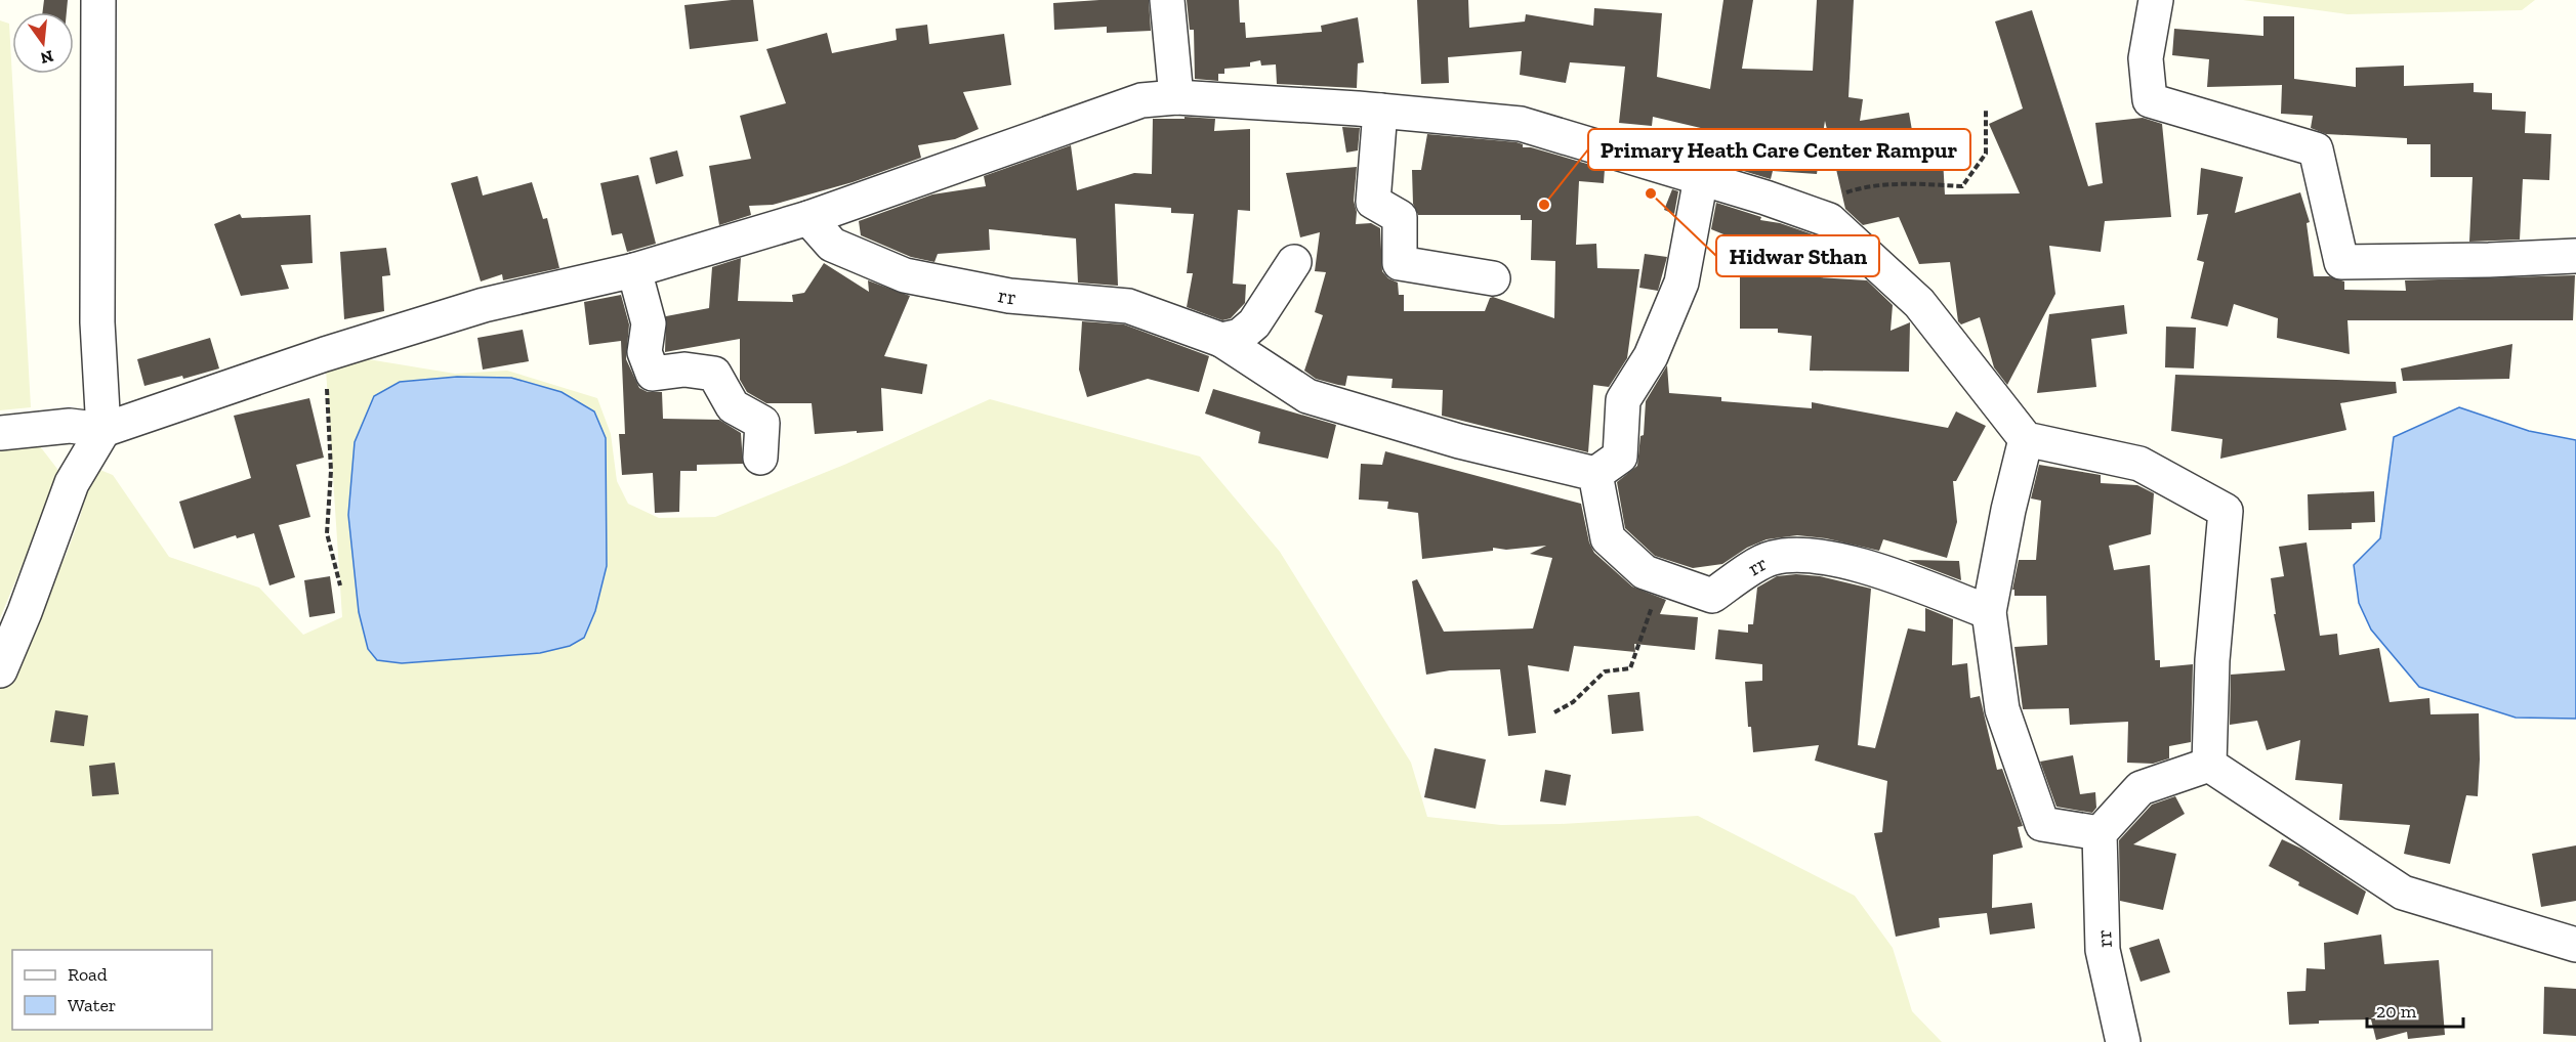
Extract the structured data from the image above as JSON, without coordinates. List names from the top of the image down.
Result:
{
  "streets": {
    "street": ["rr"]
  },
  "places": ["Hidwar Sthan", "Primary Heath Care Center Rampur"],
  "legend": ["Road", "Water"],
  "scale_bar": "20 m",
  "north": "bottom"
}
